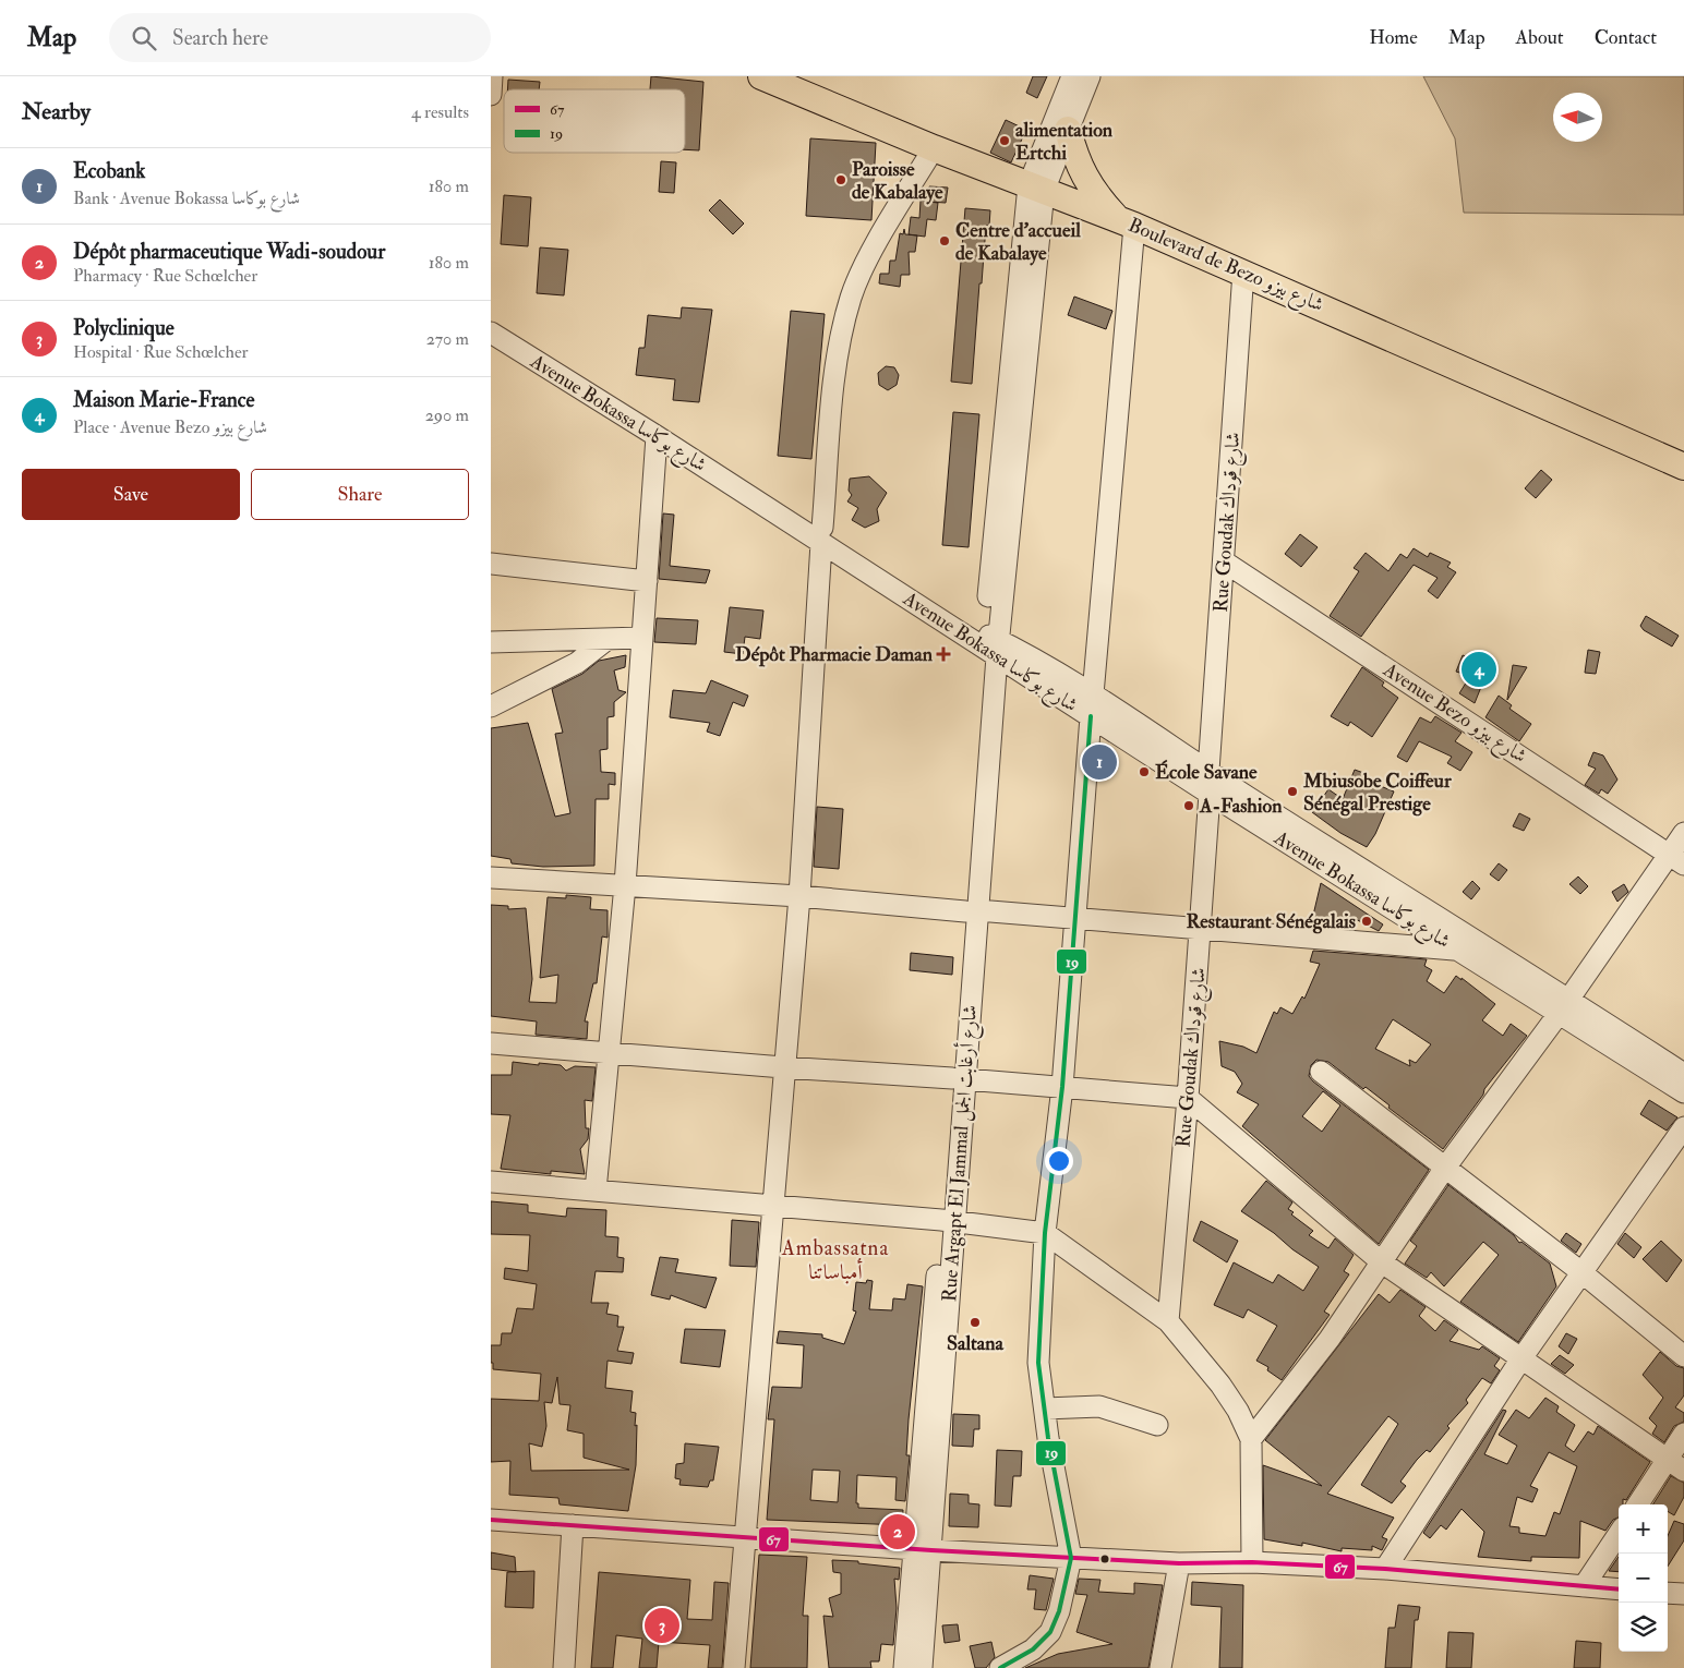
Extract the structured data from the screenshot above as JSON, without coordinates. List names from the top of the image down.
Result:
{
  "streets": {
    "main road": ["Boulevard de Bezo شارع بيزو"],
    "street": [
      "Avenue Bokassa شارع بوكاسا",
      "Rue Goudak شارع قوداك",
      "Avenue Bezo شارع بيزو",
      "Rue Argapt El Jammal شارع أرغابت الجمل"
    ]
  },
  "crossings": [
    ["Boulevard de Bezo شارع بيزو", "Rue Goudak شارع قوداك"],
    ["Boulevard de Bezo شارع بيزو", "Rue Argapt El Jammal شارع أرغابت الجمل"],
    ["Avenue Bokassa شارع بوكاسا", "Rue Goudak شارع قوداك"],
    ["Avenue Bokassa شارع بوكاسا", "Rue Argapt El Jammal شارع أرغابت الجمل"],
    ["Rue Goudak شارع قوداك", "Avenue Bezo شارع بيزو"]
  ],
  "districts": ["Ambassatna أمباساتنا"],
  "places": {
    "other": [
      "alimentation Ertchi",
      "Paroisse de Kabalaye",
      "Centre d'accueil de Kabalaye",
      "École Savane",
      "Mbiusobe Coiffeur Sénégal Prestige",
      "A-Fashion",
      "Restaurant Sénégalais",
      "Saltana"
    ],
    "health": ["Dépôt Pharmacie Daman"]
  },
  "lines": ["transit line 19", "transit line 67"],
  "legend": ["67", "19"],
  "north": "left",
  "page": {
    "header": "Map",
    "search": "Search here",
    "nav": [
      "Home",
      "Map",
      "About",
      "Contact"
    ],
    "heading": ["Nearby", "4 results"],
    "list": [
      {
        "mark": "1",
        "name": "Ecobank",
        "note": "Bank · Avenue Bokassa شارع بوكاسا",
        "value": "180 m"
      },
      {
        "mark": "2",
        "name": "Dépôt pharmaceutique Wadi-soudour",
        "note": "Pharmacy · Rue Schœlcher",
        "value": "180 m"
      },
      {
        "mark": "3",
        "name": "Polyclinique",
        "note": "Hospital · Rue Schœlcher",
        "value": "270 m"
      },
      {
        "mark": "4",
        "name": "Maison Marie-France",
        "note": "Place · Avenue Bezo شارع بيزو",
        "value": "290 m"
      }
    ],
    "buttons": ["Save", "Share"],
    "pins": [
      "4",
      "1",
      "2",
      "3"
    ],
    "map_buttons": ["+", "−"]
  }
}
